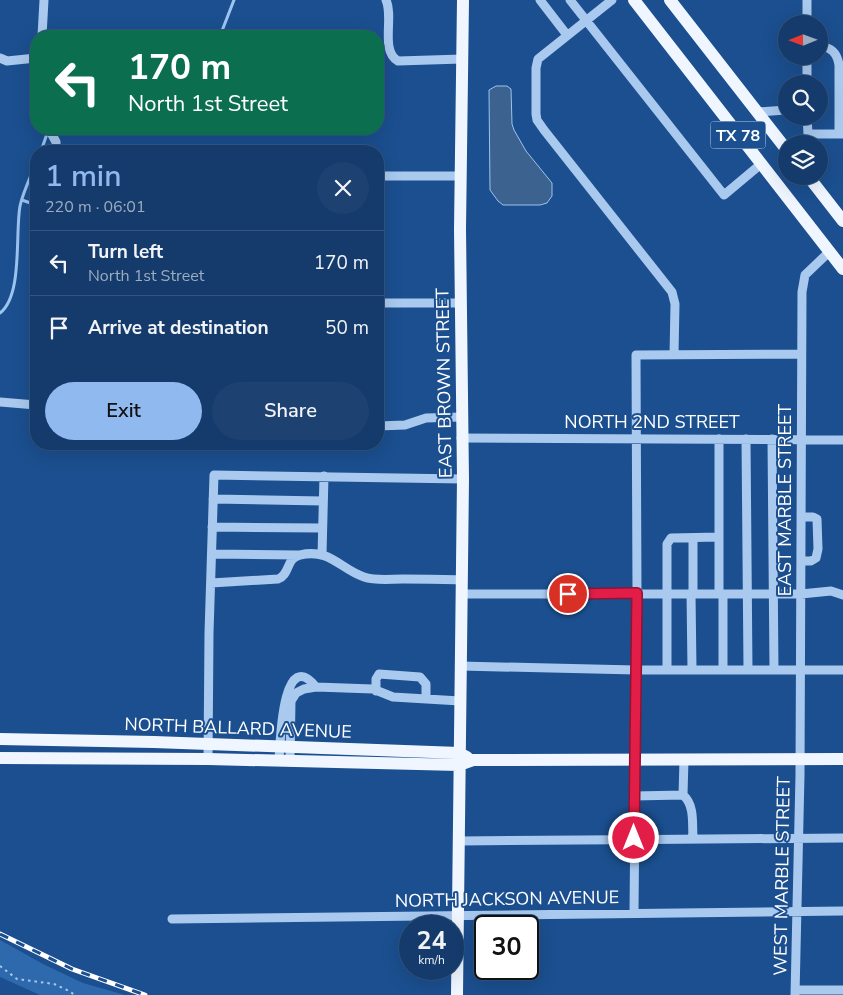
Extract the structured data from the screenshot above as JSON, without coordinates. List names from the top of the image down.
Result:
{
  "streets": {
    "main road": ["TX 78", "EAST BROWN STREET", "NORTH BALLARD AVENUE"],
    "street": [
      "NORTH 2ND STREET",
      "EAST MARBLE STREET",
      "WEST MARBLE STREET",
      "NORTH JACKSON AVENUE"
    ]
  },
  "crossings": [
    ["TX 78", "EAST MARBLE STREET"],
    ["EAST BROWN STREET", "NORTH 2ND STREET"],
    ["EAST BROWN STREET", "NORTH BALLARD AVENUE"],
    ["NORTH 2ND STREET", "EAST MARBLE STREET"],
    ["EAST MARBLE STREET", "NORTH BALLARD AVENUE"],
    ["EAST MARBLE STREET", "WEST MARBLE STREET"],
    ["NORTH BALLARD AVENUE", "WEST MARBLE STREET"],
    ["WEST MARBLE STREET", "NORTH JACKSON AVENUE"]
  ],
  "north": "left",
  "page": {
    "turn": ["170 m", "North 1st Street"],
    "heading": ["1 min", "220 m · 06:01"],
    "list": [
      {
        "name": "Turn left",
        "note": "North 1st Street",
        "value": "170 m"
      },
      {
        "name": "Arrive at destination",
        "value": "50 m"
      }
    ],
    "buttons": ["Exit", "Share"],
    "speed": "24 km/h",
    "limit": "30"
  }
}
